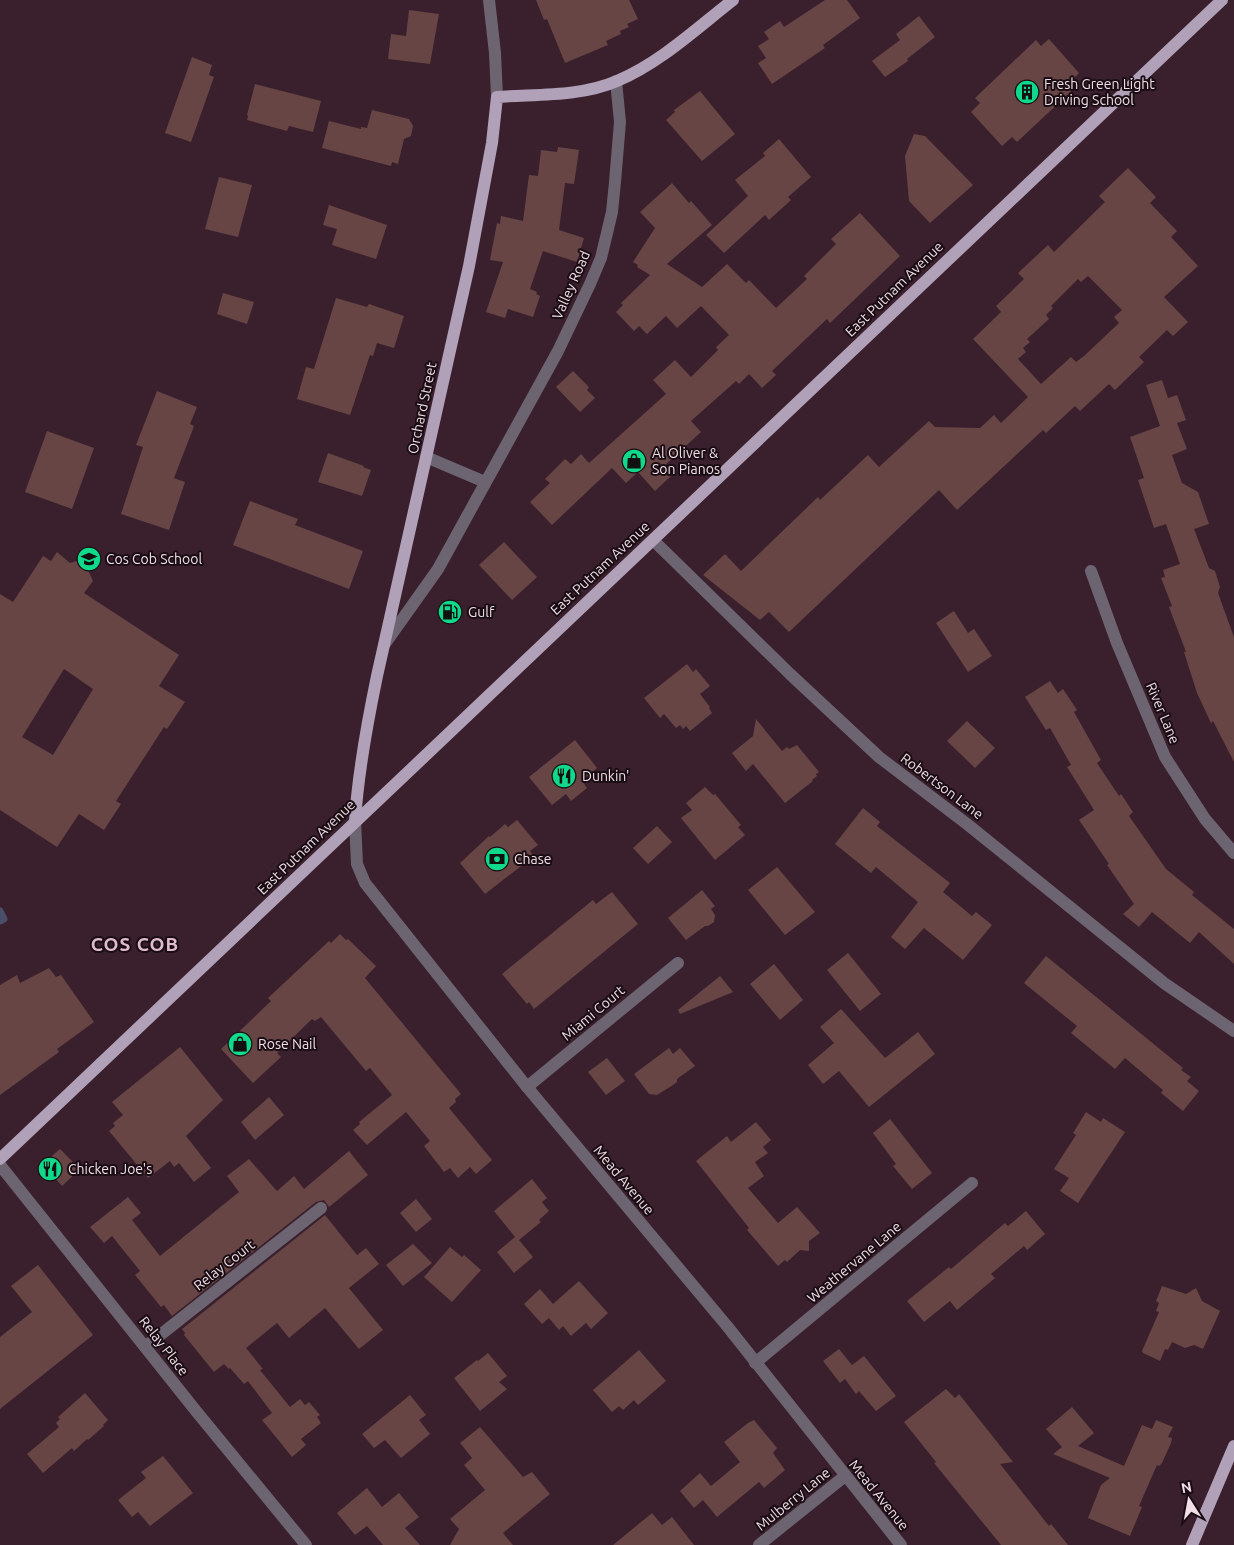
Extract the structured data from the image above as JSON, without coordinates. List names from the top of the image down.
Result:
{
  "streets": {
    "main road": ["East Putnam Avenue", "Orchard Street"],
    "street": [
      "Valley Road",
      "River Lane",
      "Robertson Lane",
      "Miami Court",
      "Mead Avenue",
      "Weathervane Lane",
      "Relay Court",
      "Relay Place",
      "Mulberry Lane"
    ]
  },
  "crossings": [
    ["Valley Road", "Orchard Street"],
    ["East Putnam Avenue", "Orchard Street"],
    ["East Putnam Avenue", "Robertson Lane"],
    ["East Putnam Avenue", "Mead Avenue"],
    ["Orchard Street", "Mead Avenue"],
    ["Miami Court", "Mead Avenue"],
    ["Mead Avenue", "Weathervane Lane"],
    ["Mead Avenue", "Mulberry Lane"],
    ["Relay Court", "Relay Place"]
  ],
  "districts": ["COS COB"],
  "places": {
    "building": ["Fresh Green Light Driving School"],
    "shop": ["Al Oliver & Son Pianos", "Rose Nail"],
    "school or university": ["Cos Cob School"],
    "fuel station": ["Gulf"],
    "restaurant": ["Dunkin'", "Chicken Joe's"],
    "bank": ["Chase"]
  },
  "north": "top"
}
